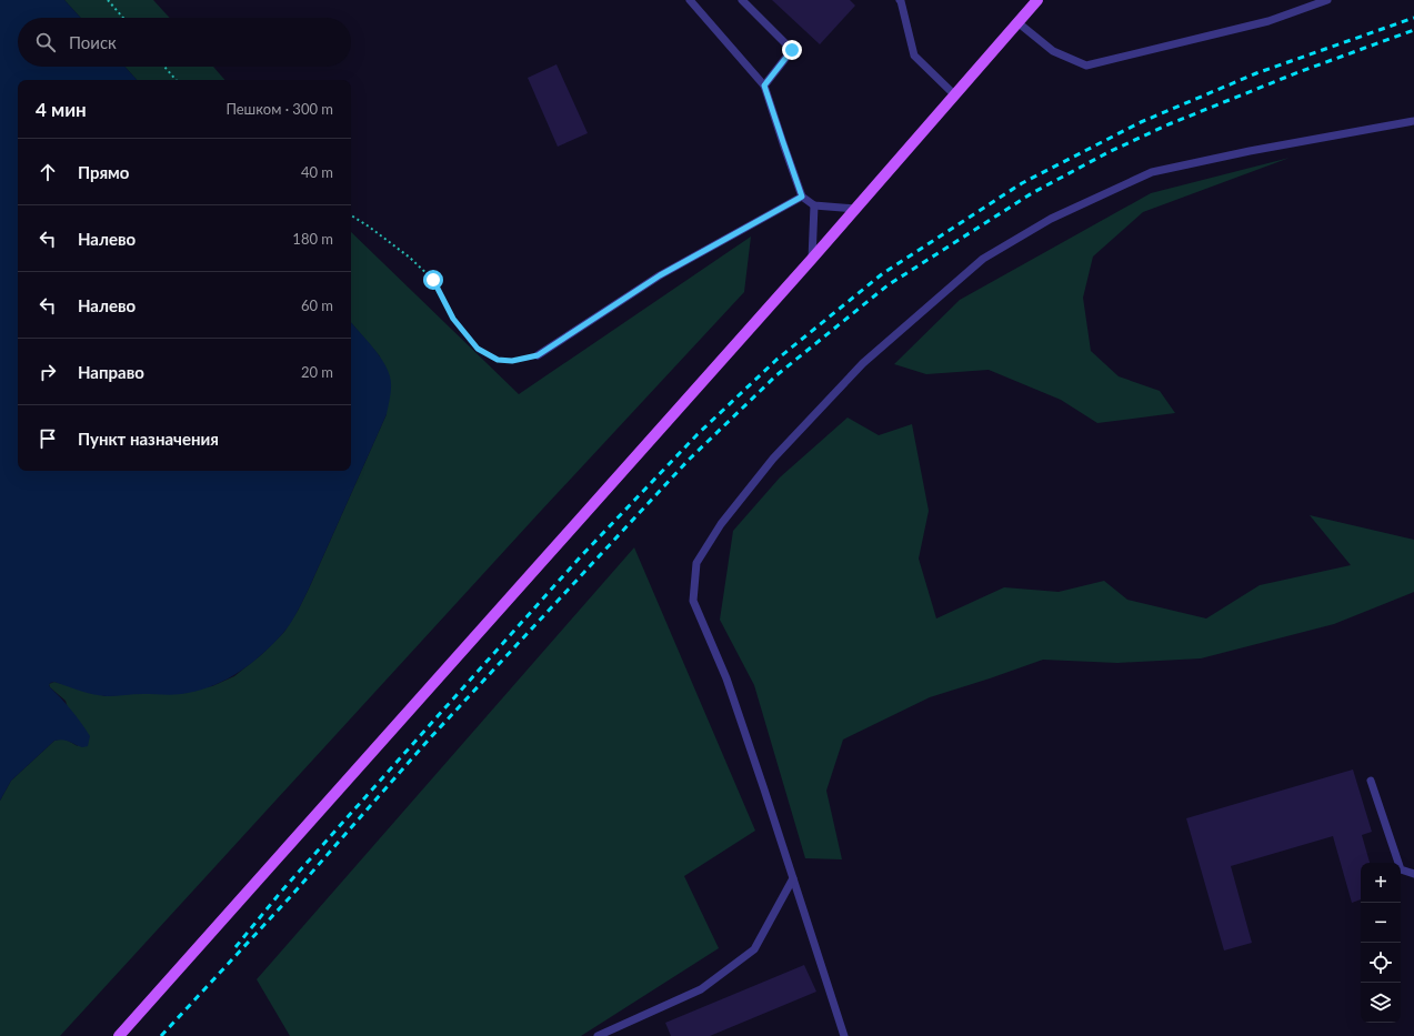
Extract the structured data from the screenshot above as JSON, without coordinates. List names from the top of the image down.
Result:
{
  "page": {
    "search": "Поиск",
    "heading": ["4 мин", "Пешком · 300 m"],
    "list": [
      ["Прямо", "40 m"],
      ["Налево", "180 m"],
      ["Налево", "60 m"],
      ["Направо", "20 m"],
      "Пункт назначения"
    ],
    "map_buttons": ["+", "−"]
  }
}
